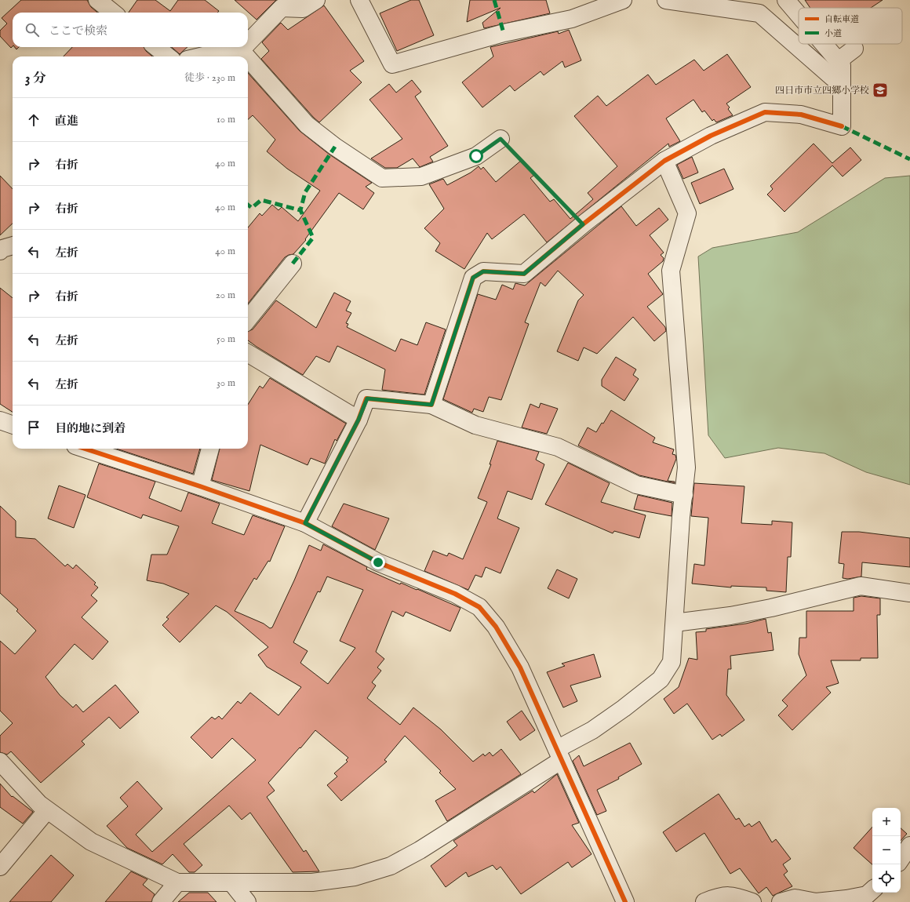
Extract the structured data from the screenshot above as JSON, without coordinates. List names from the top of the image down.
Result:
{
  "places": {
    "school or university": ["四日市市立四郷小学校"]
  },
  "legend": ["自転車道", "小道"],
  "page": {
    "search": "ここで検索",
    "heading": ["3 分", "徒歩 · 230 m"],
    "list": [
      ["直進", "10 m"],
      ["右折", "40 m"],
      ["右折", "40 m"],
      ["左折", "40 m"],
      ["右折", "20 m"],
      ["左折", "50 m"],
      ["左折", "30 m"],
      "目的地に到着"
    ],
    "map_buttons": ["+", "−"]
  }
}
